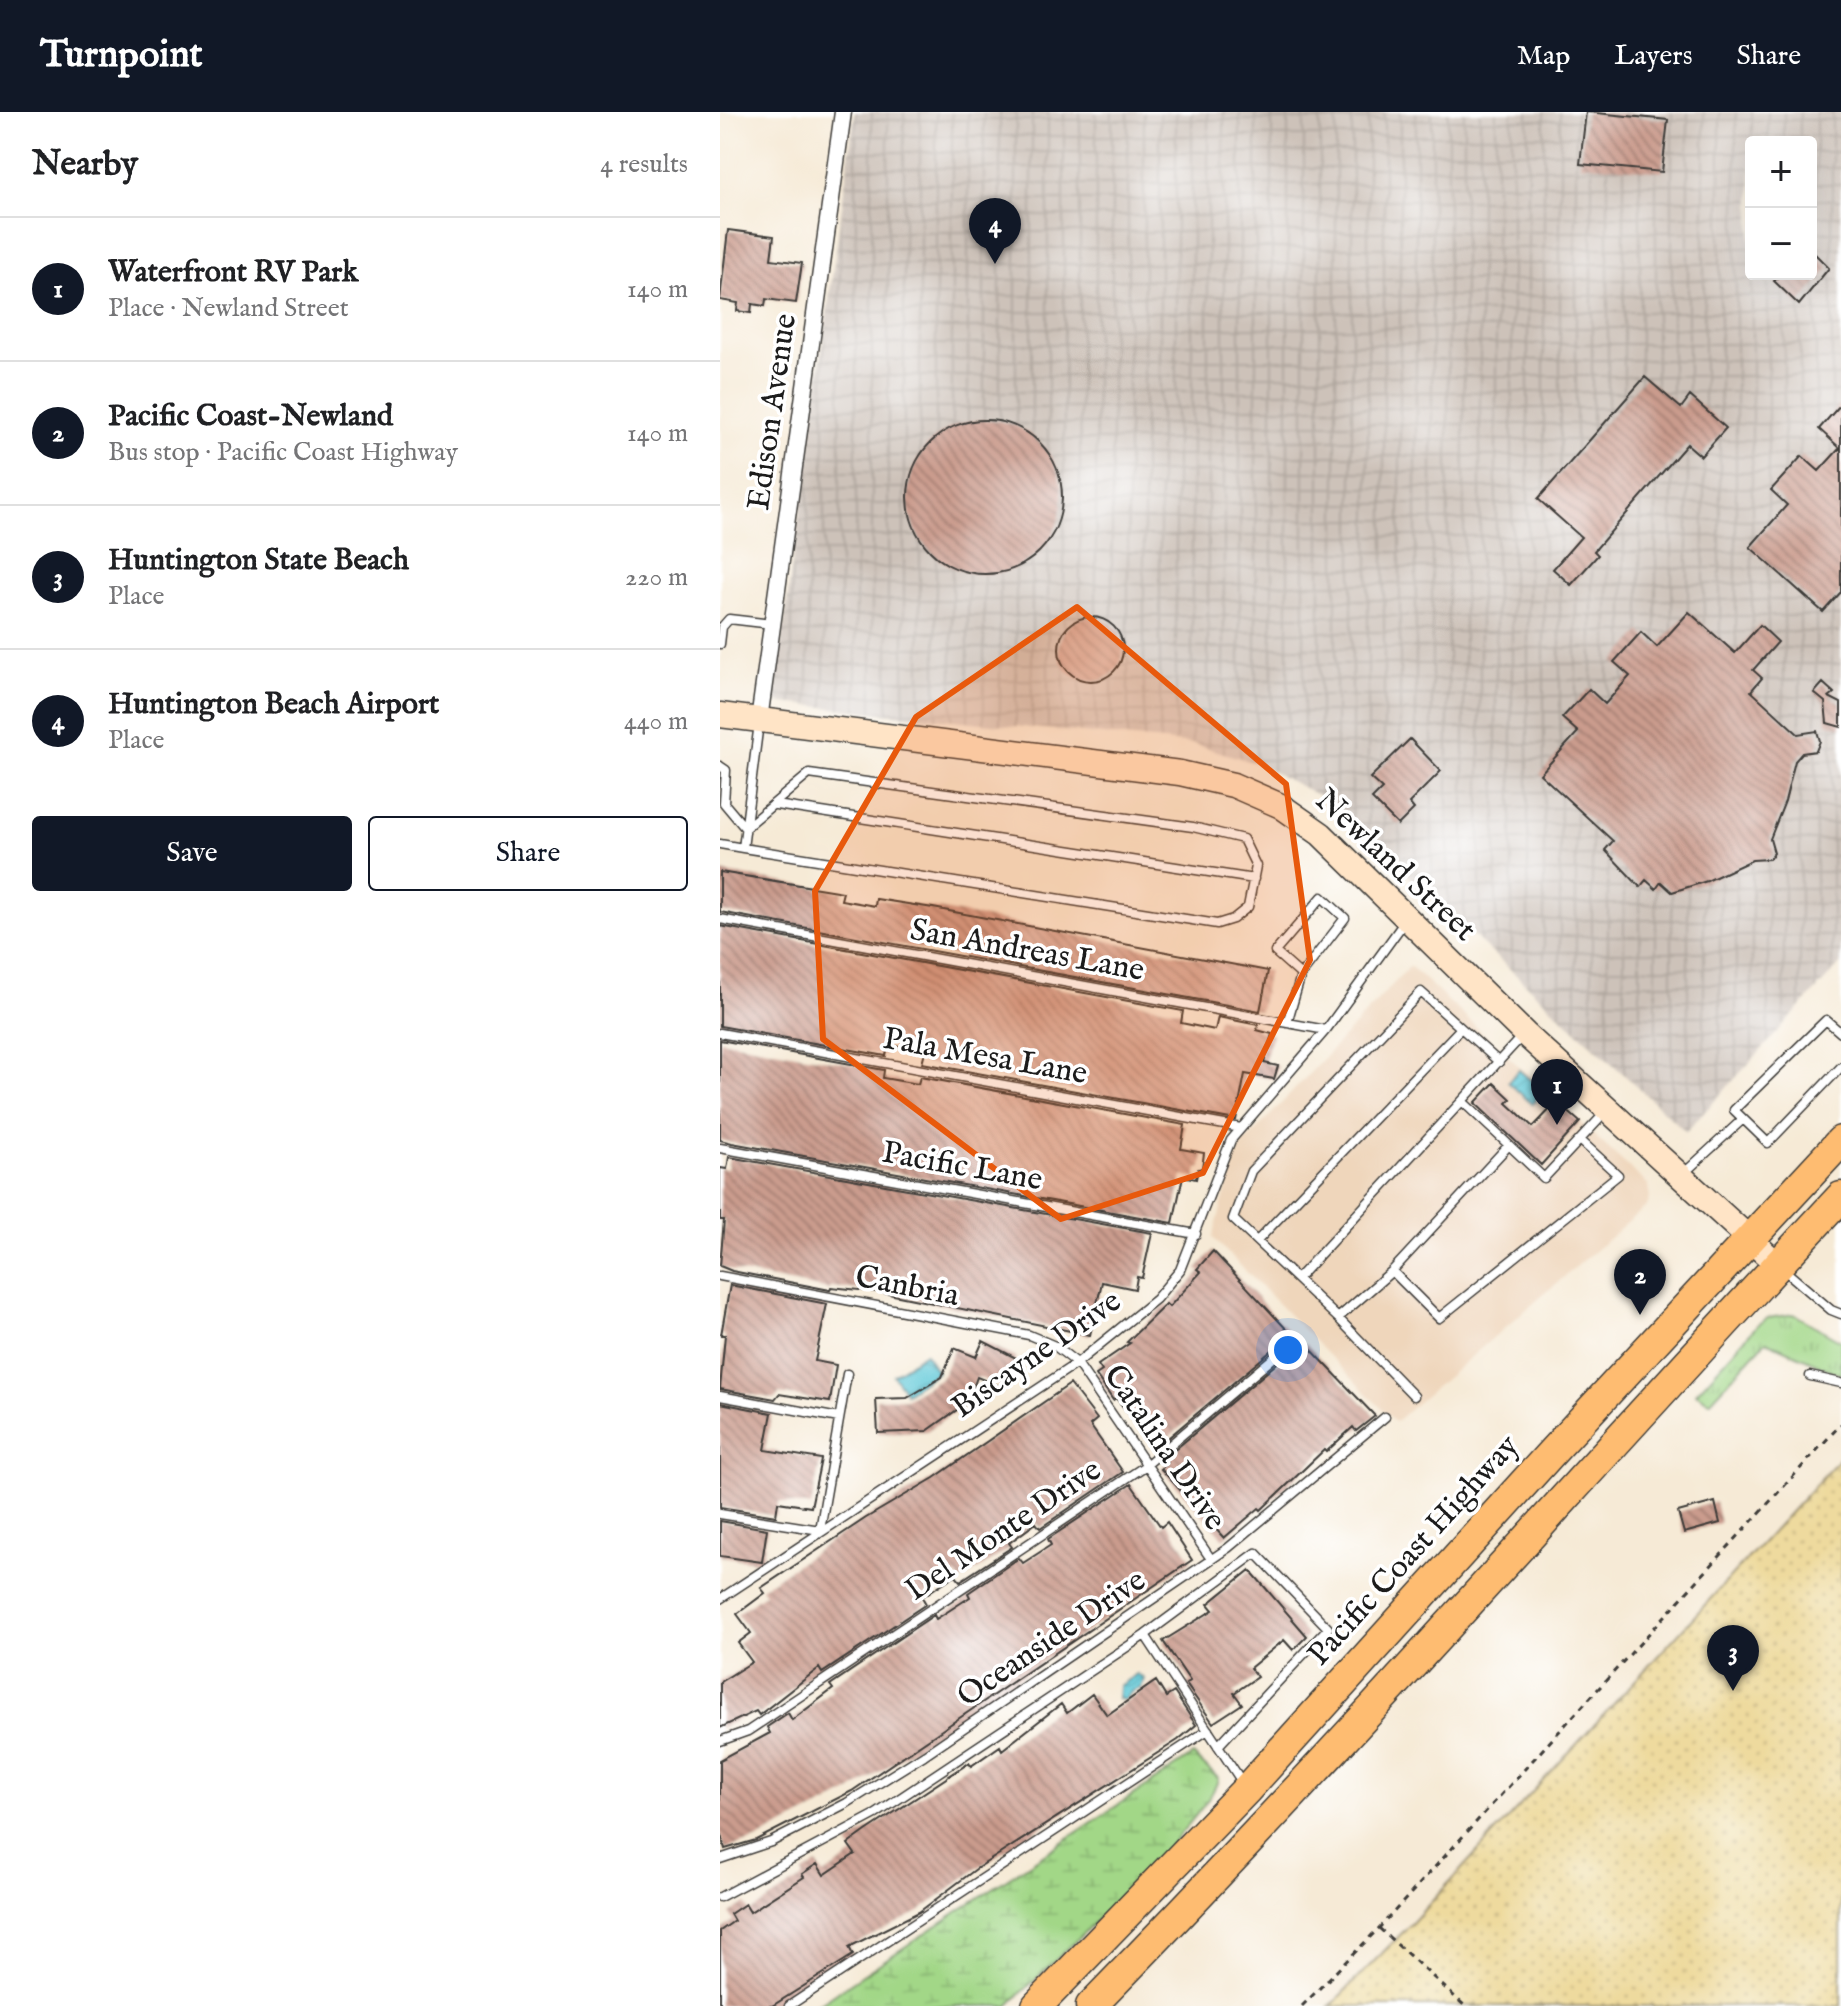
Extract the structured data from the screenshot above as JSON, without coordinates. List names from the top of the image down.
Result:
{
  "streets": {
    "highway": ["Pacific Coast Highway"],
    "street": ["Edison Avenue", "Newland Street"],
    "lane": [
      "San Andreas Lane",
      "Pala Mesa Lane",
      "Pacific Lane",
      "Canbria",
      "Biscayne Drive",
      "Catalina Drive",
      "Del Monte Drive",
      "Oceanside Drive"
    ]
  },
  "crossings": [
    ["Edison Avenue", "Newland Street"],
    ["Newland Street", "Biscayne Drive"],
    ["Newland Street", "Pacific Coast Highway"],
    ["San Andreas Lane", "Biscayne Drive"],
    ["Pala Mesa Lane", "Biscayne Drive"],
    ["Pacific Lane", "Biscayne Drive"],
    ["Canbria", "Biscayne Drive"],
    ["Canbria", "Catalina Drive"],
    ["Biscayne Drive", "Catalina Drive"],
    ["Catalina Drive", "Del Monte Drive"],
    ["Catalina Drive", "Oceanside Drive"]
  ],
  "page": {
    "header": "Turnpoint",
    "nav": ["Map", "Layers", "Share"],
    "heading": ["Nearby", "4 results"],
    "map_buttons": ["+", "−"],
    "pins": [
      "4",
      "1",
      "2",
      "3"
    ],
    "list": [
      {
        "mark": "1",
        "name": "Waterfront RV Park",
        "note": "Place · Newland Street",
        "value": "140 m"
      },
      {
        "mark": "2",
        "name": "Pacific Coast-Newland",
        "note": "Bus stop · Pacific Coast Highway",
        "value": "140 m"
      },
      {
        "mark": "3",
        "name": "Huntington State Beach",
        "note": "Place",
        "value": "220 m"
      },
      {
        "mark": "4",
        "name": "Huntington Beach Airport",
        "note": "Place",
        "value": "440 m"
      }
    ],
    "buttons": ["Save", "Share"]
  }
}
